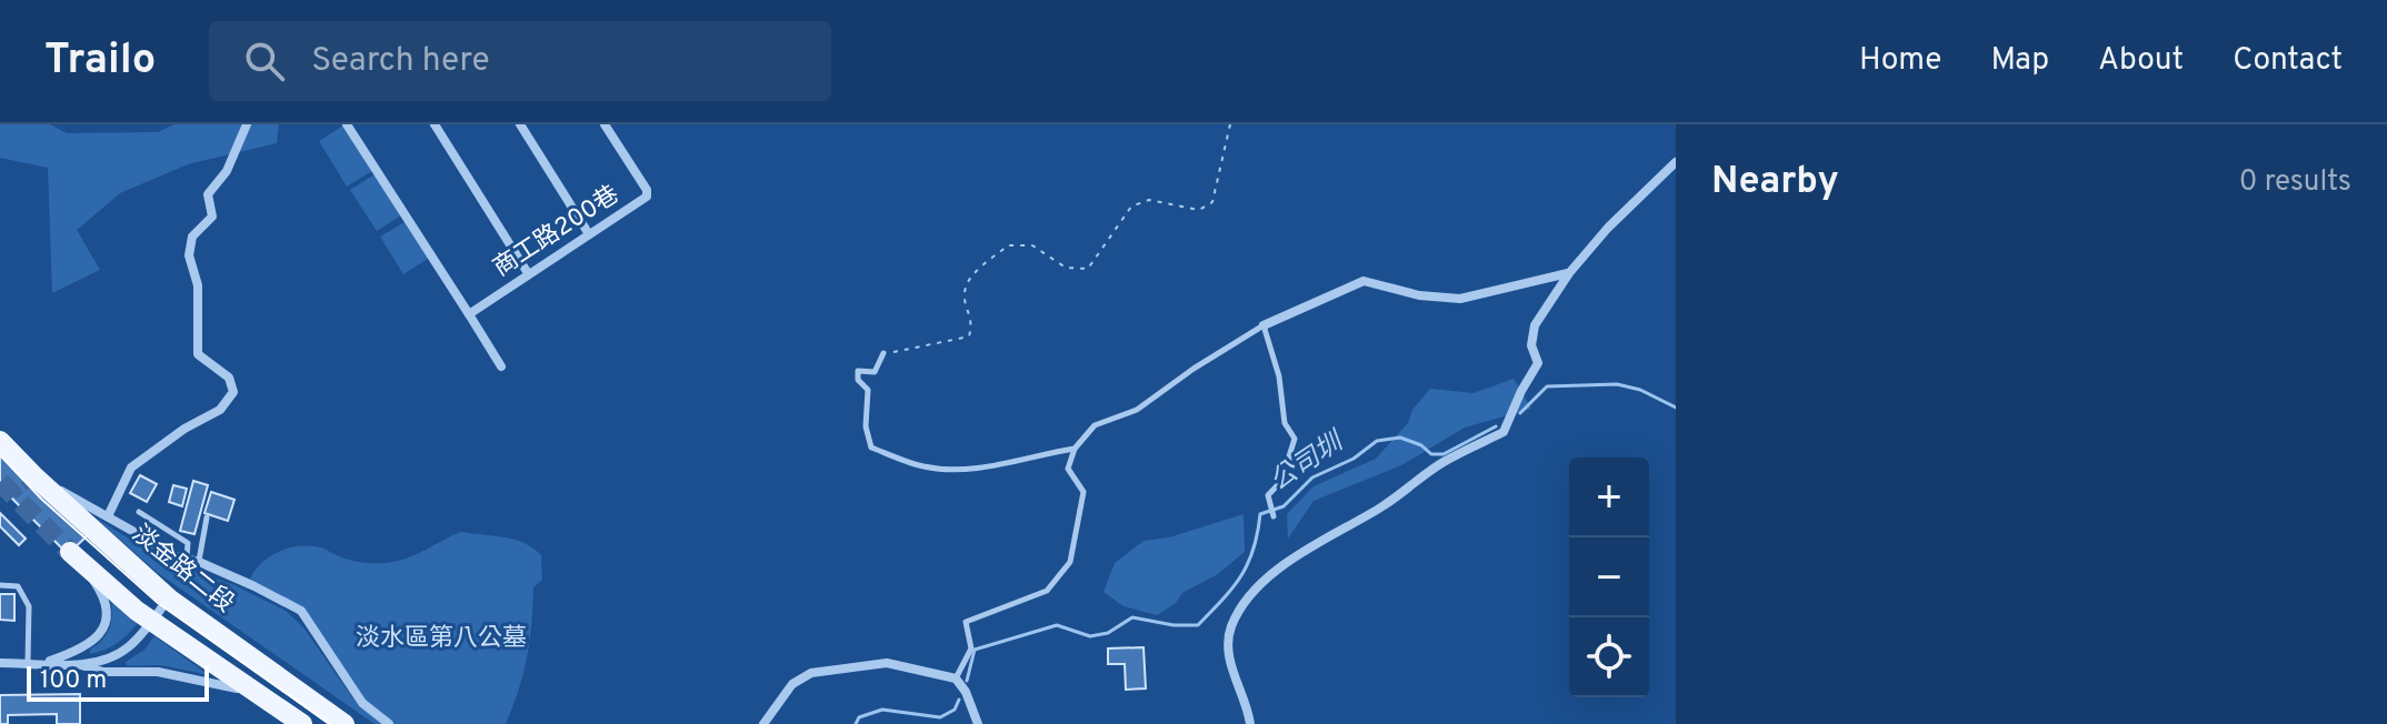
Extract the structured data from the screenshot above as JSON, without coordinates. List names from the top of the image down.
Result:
{
  "streets": {
    "main road": ["淡金路二段"],
    "street": ["商工路200巷"]
  },
  "water": ["公司圳"],
  "parks": ["淡水區第八公墓"],
  "scale_bar": "100 m",
  "page": {
    "header": "Trailo",
    "search": "Search here",
    "nav": [
      "Home",
      "Map",
      "About",
      "Contact"
    ],
    "heading": ["Nearby", "0 results"],
    "map_buttons": ["+", "−"],
    "scale": "100 m"
  }
}
